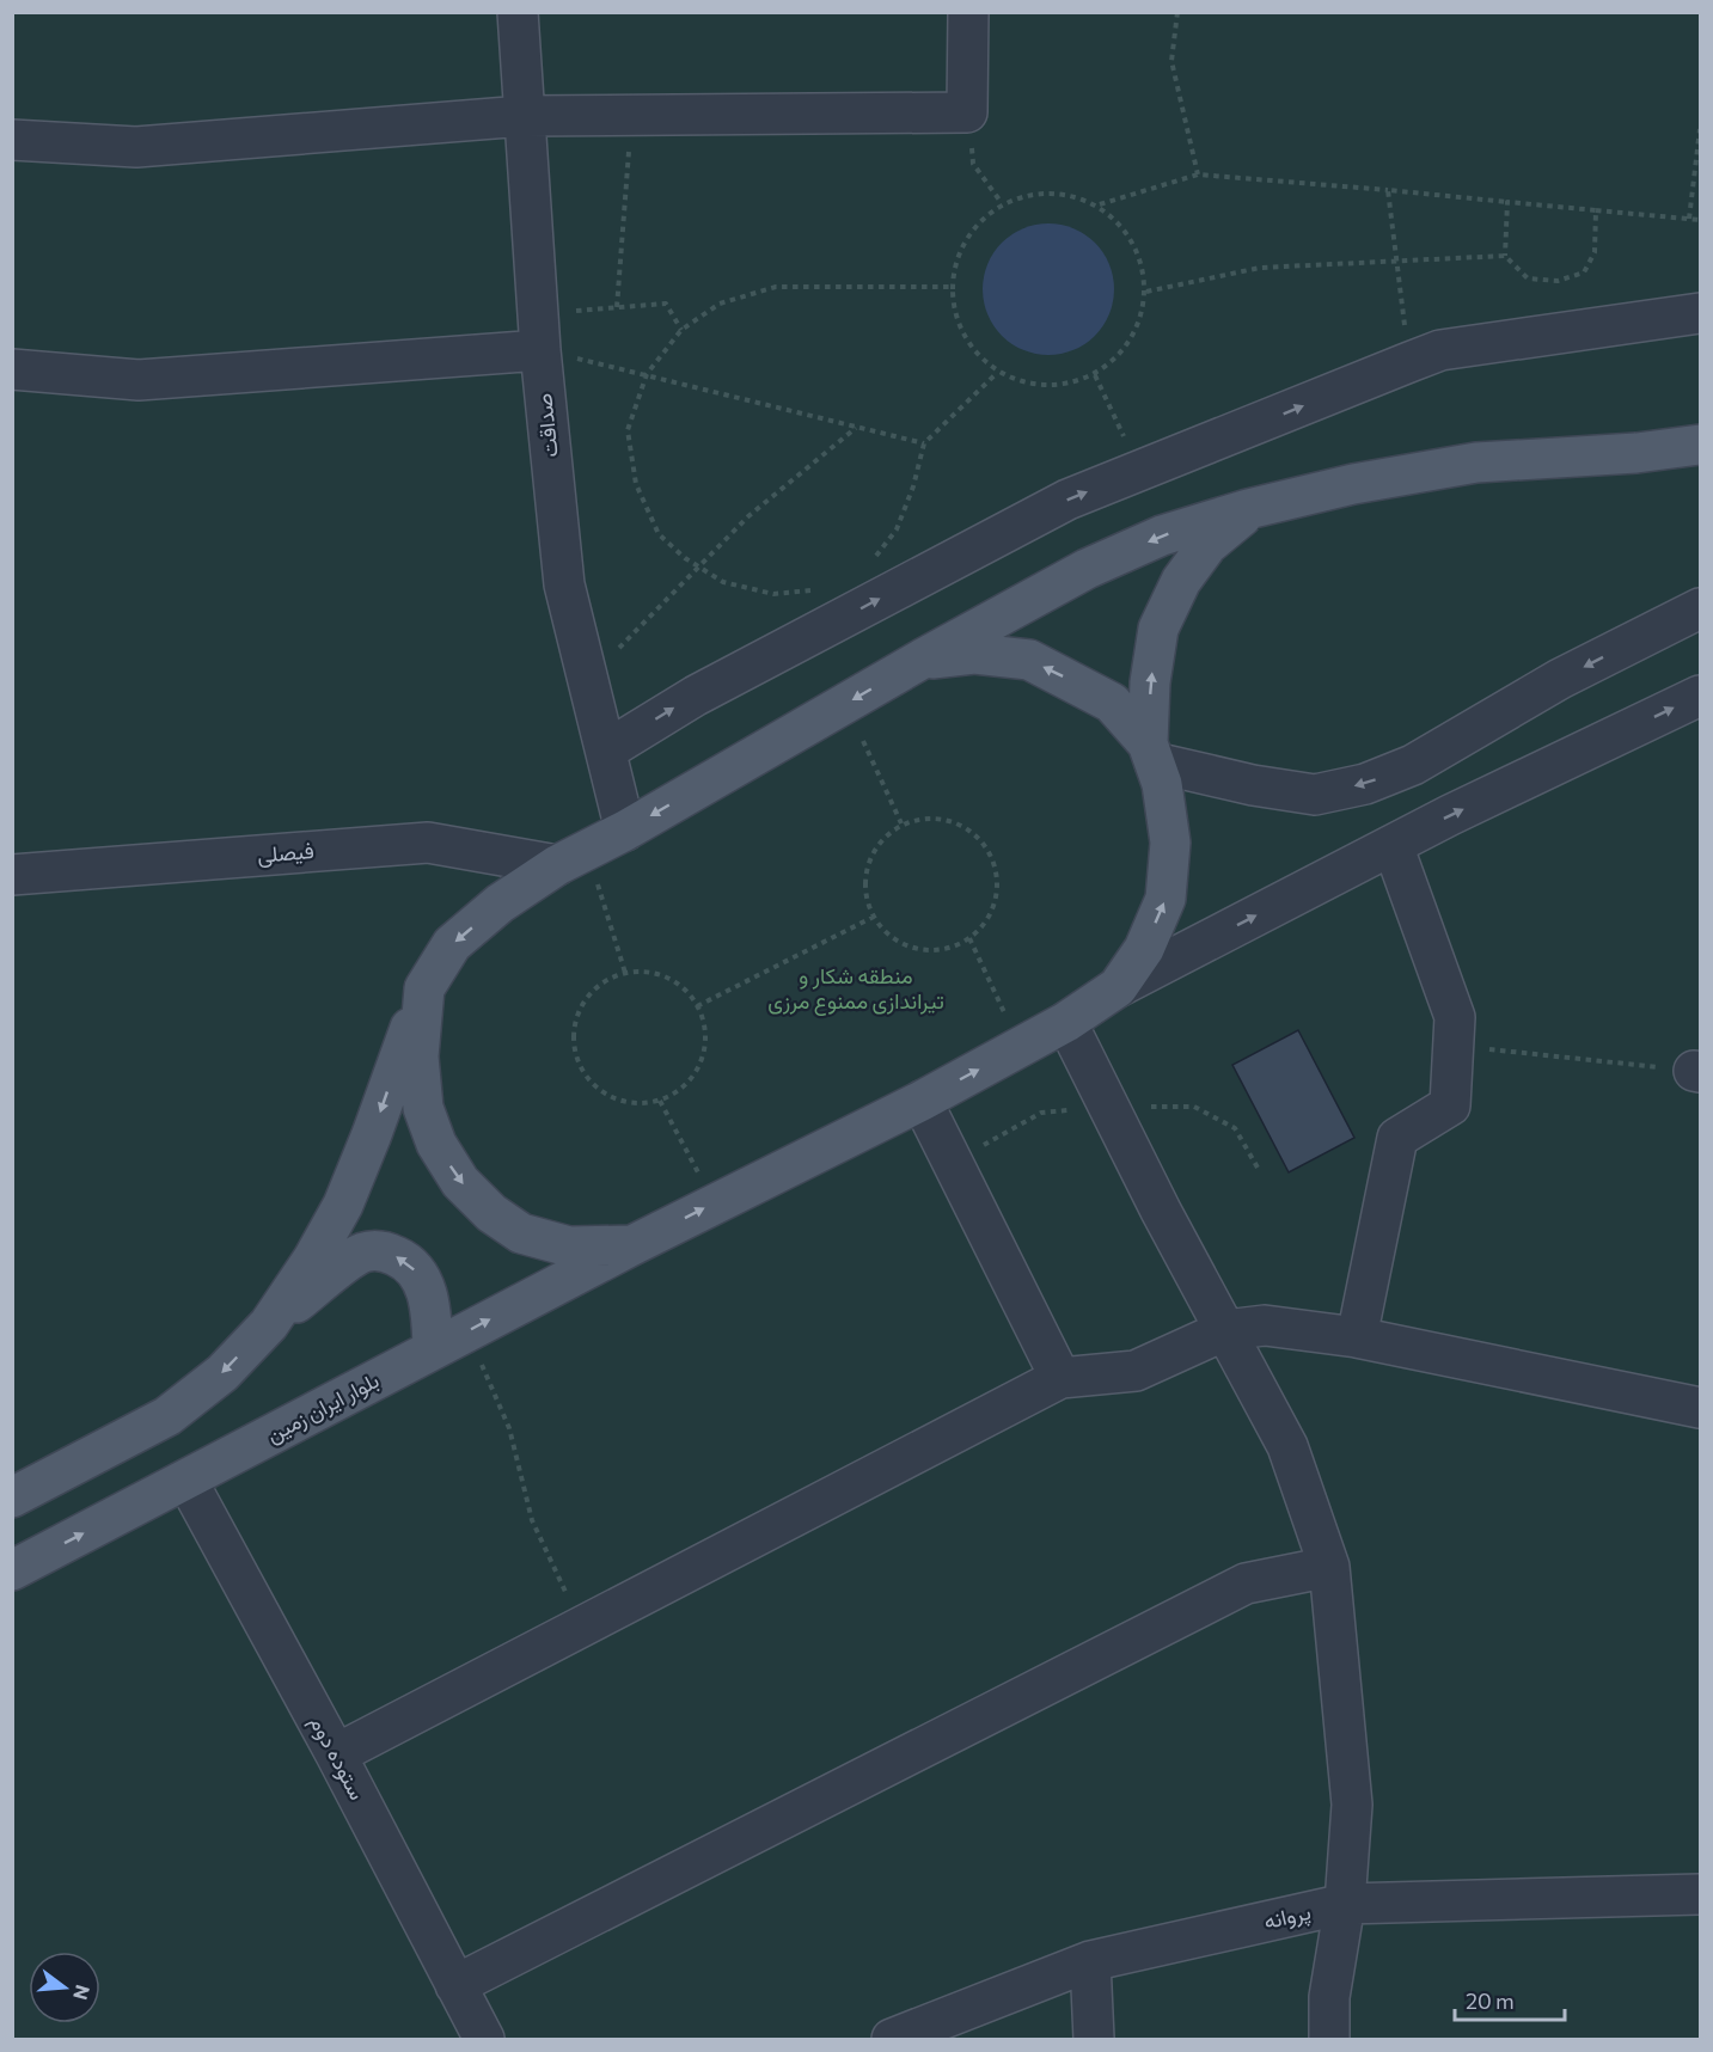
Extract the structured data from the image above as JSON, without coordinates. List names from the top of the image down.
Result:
{
  "streets": {
    "main road": ["بلوار ایران زمین"],
    "street": [
      "صداقت",
      "فیصلی",
      "ستوده دوم",
      "پروانه"
    ]
  },
  "crossings": [
    ["بلوار ایران زمین", "ستوده دوم"]
  ],
  "parks": ["منطقه شکار و تیراندازی ممنوع مرزی"],
  "scale_bar": "20 m",
  "north": "right"
}
